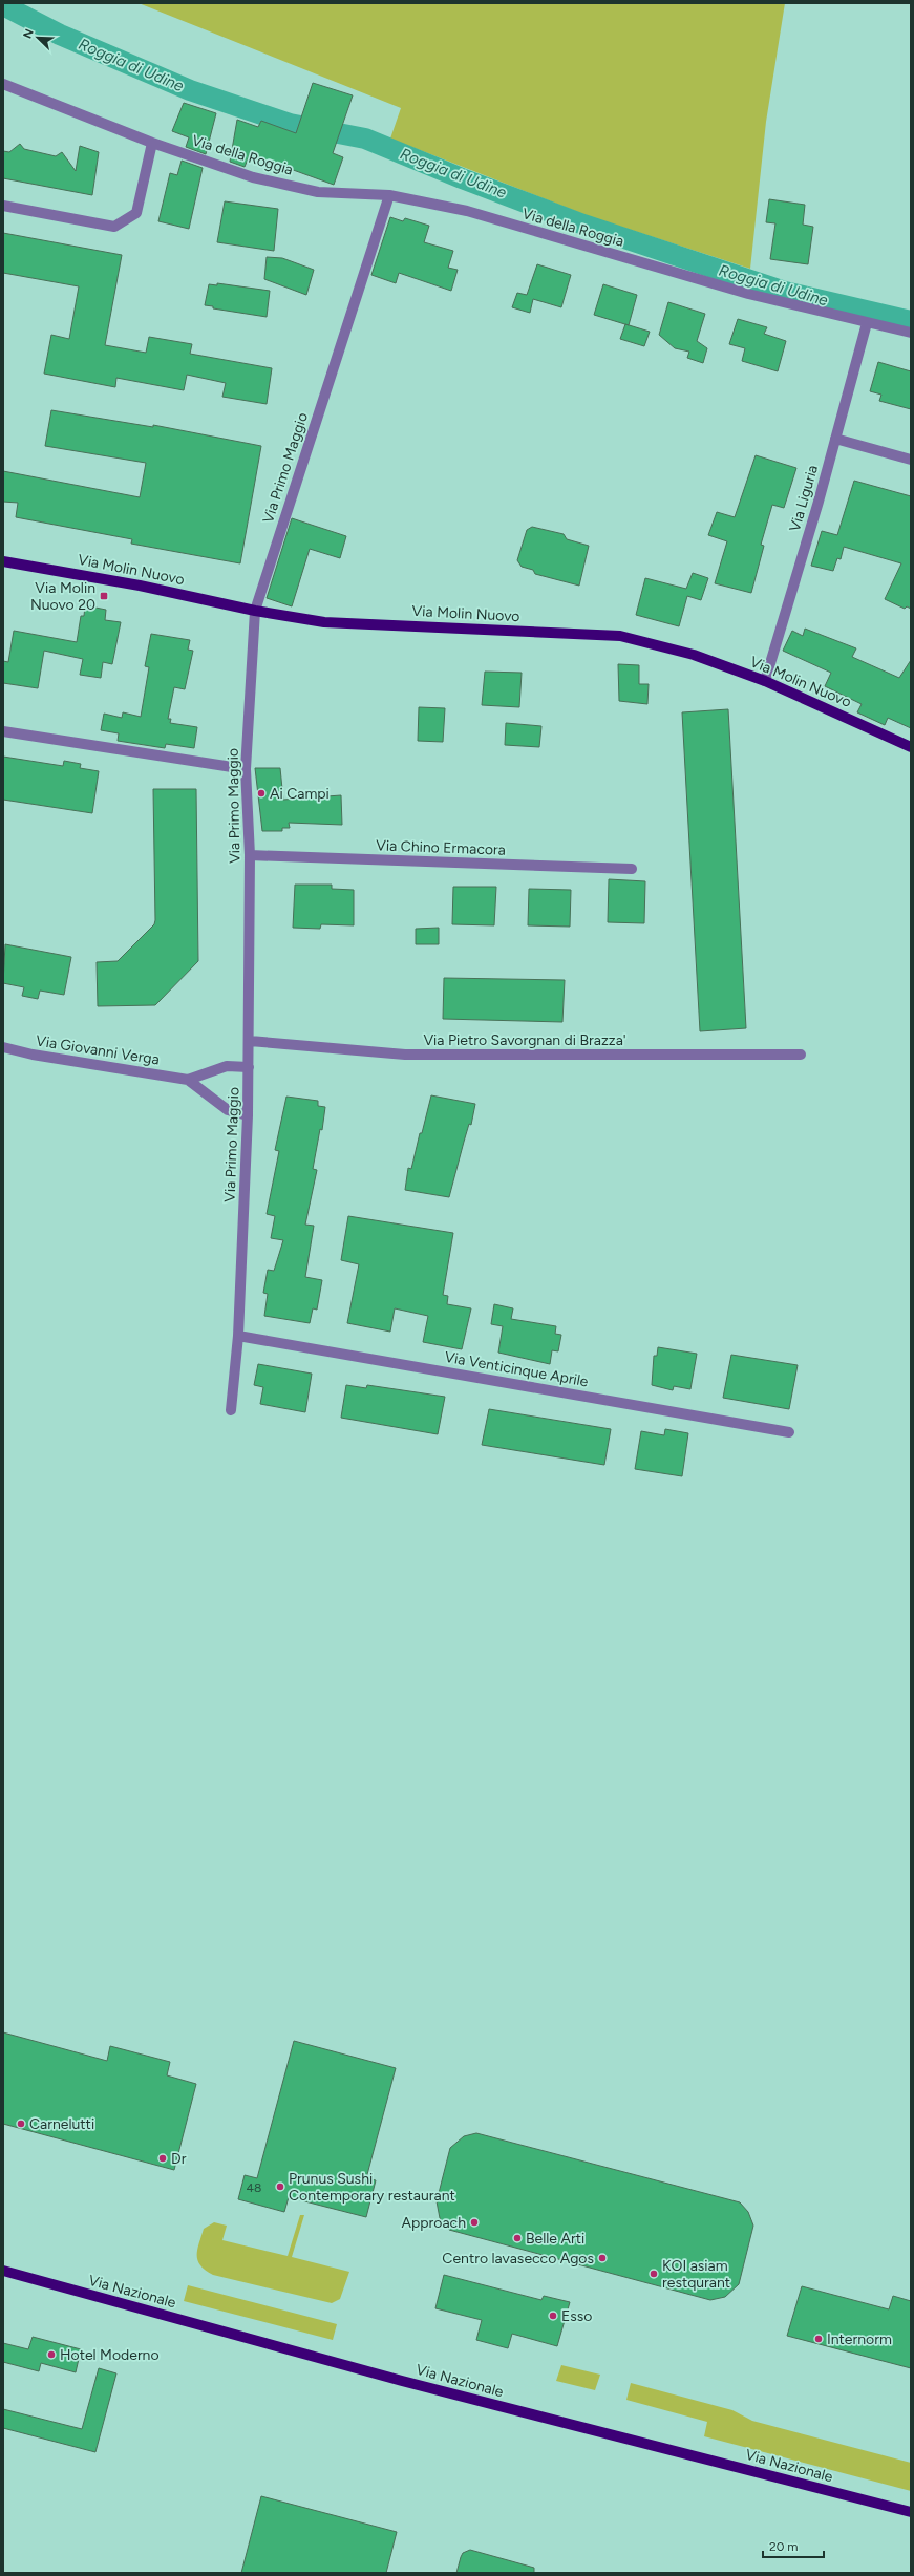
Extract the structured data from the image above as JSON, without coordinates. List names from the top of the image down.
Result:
{
  "streets": {
    "main road": ["Via Molin Nuovo", "Via Nazionale"],
    "street": [
      "Via della Roggia",
      "Via Primo Maggio",
      "Via Liguria",
      "Via Chino Ermacora",
      "Via Pietro Savorgnan di Brazza'",
      "Via Giovanni Verga",
      "Via Venticinque Aprile"
    ]
  },
  "crossings": [
    ["Via della Roggia", "Via Primo Maggio"],
    ["Via della Roggia", "Via Liguria"],
    ["Via Primo Maggio", "Via Molin Nuovo"],
    ["Via Primo Maggio", "Via Chino Ermacora"],
    ["Via Primo Maggio", "Via Pietro Savorgnan di Brazza'"],
    ["Via Primo Maggio", "Via Giovanni Verga"],
    ["Via Primo Maggio", "Via Venticinque Aprile"],
    ["Via Liguria", "Via Molin Nuovo"]
  ],
  "water": ["Roggia di Udine"],
  "places": {
    "transit": ["Via Molin Nuovo 20"],
    "other": [
      "Ai Campi",
      "Carnelutti",
      "Dr",
      "Prunus Sushi Contemporary restaurant",
      "Approach",
      "Belle Arti",
      "Centro lavasecco Agos",
      "KOI asiam restqurant",
      "Esso",
      "Internorm",
      "Hotel Moderno"
    ]
  },
  "house_numbers": ["48"],
  "scale_bar": "20 m",
  "north": "top left"
}
